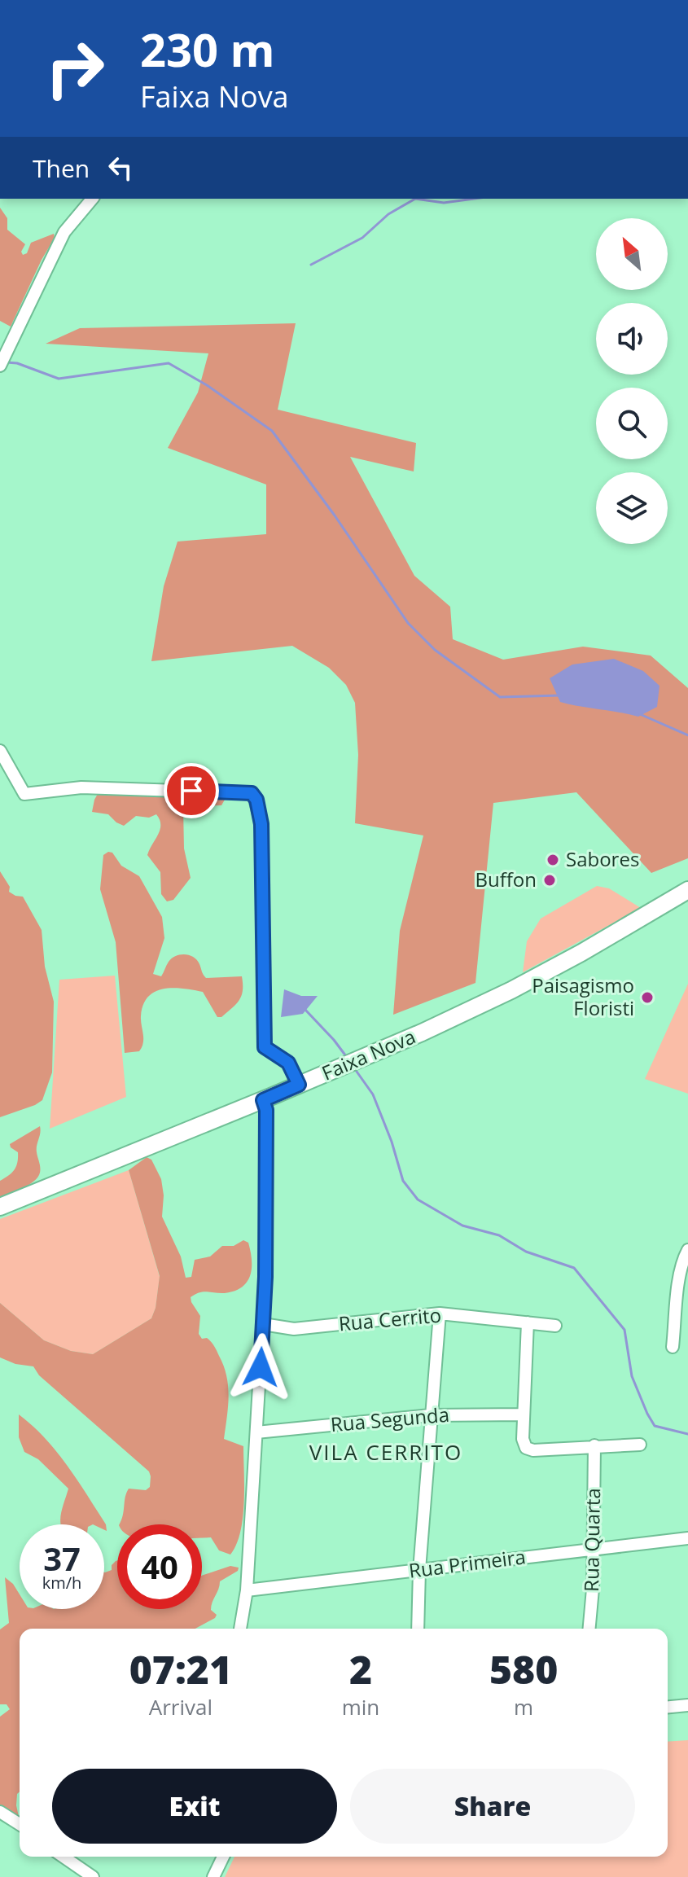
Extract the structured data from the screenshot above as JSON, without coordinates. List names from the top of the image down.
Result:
{
  "streets": {
    "highway": ["Faixa Nova"],
    "street": [
      "Rua Cerrito",
      "Rua Segunda",
      "Rua Quarta",
      "Rua Primeira"
    ]
  },
  "crossings": [
    ["Rua Quarta", "Rua Primeira"]
  ],
  "districts": ["VILA CERRITO"],
  "places": ["Sabores", "Buffon", "Paisagismo Floristi"],
  "north": "top left",
  "page": {
    "turn": ["230 m", "Faixa Nova"],
    "then": "Then",
    "speed": "37 km/h",
    "limit": "40",
    "eta": [
      "07:21",
      "Arrival",
      "2",
      "min",
      "580",
      "m"
    ],
    "buttons": ["Exit", "Share"]
  }
}
